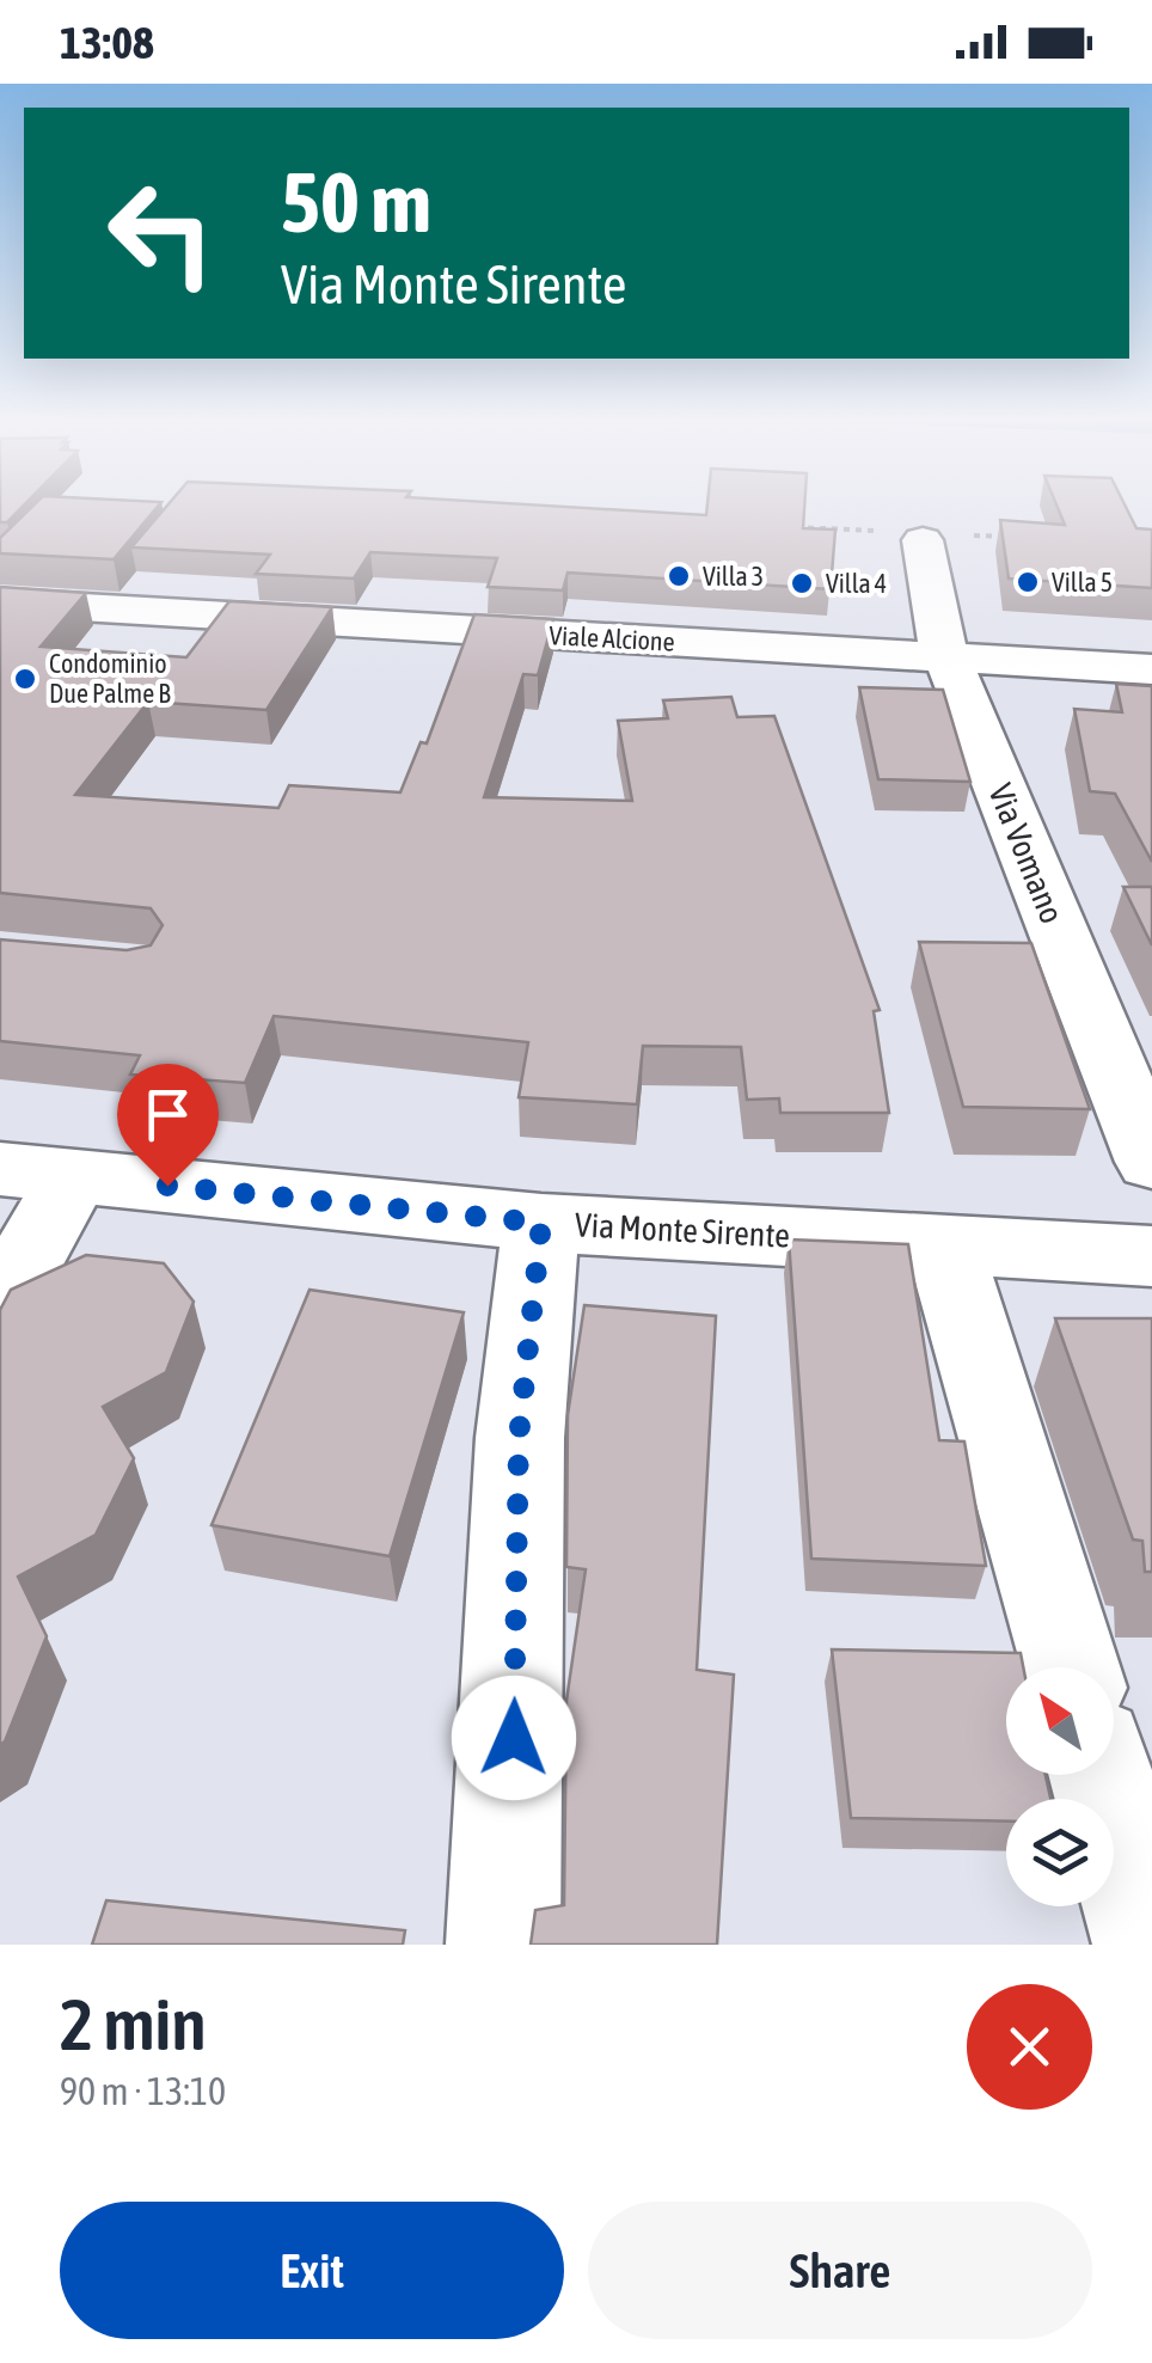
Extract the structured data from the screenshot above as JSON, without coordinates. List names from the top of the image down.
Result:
{
  "streets": {
    "street": ["Viale Alcione", "Via Vomano", "Via Monte Sirente"]
  },
  "crossings": [
    ["Viale Alcione", "Via Vomano"]
  ],
  "places": [
    "Villa 3",
    "Villa 5",
    "Villa 4",
    "Condominio Due Palme B"
  ],
  "north": "top left",
  "page": {
    "status": "13:08",
    "turn": ["50 m", "Via Monte Sirente"],
    "heading": ["2 min", "90 m · 13:10"],
    "buttons": ["Exit", "Share"]
  }
}
